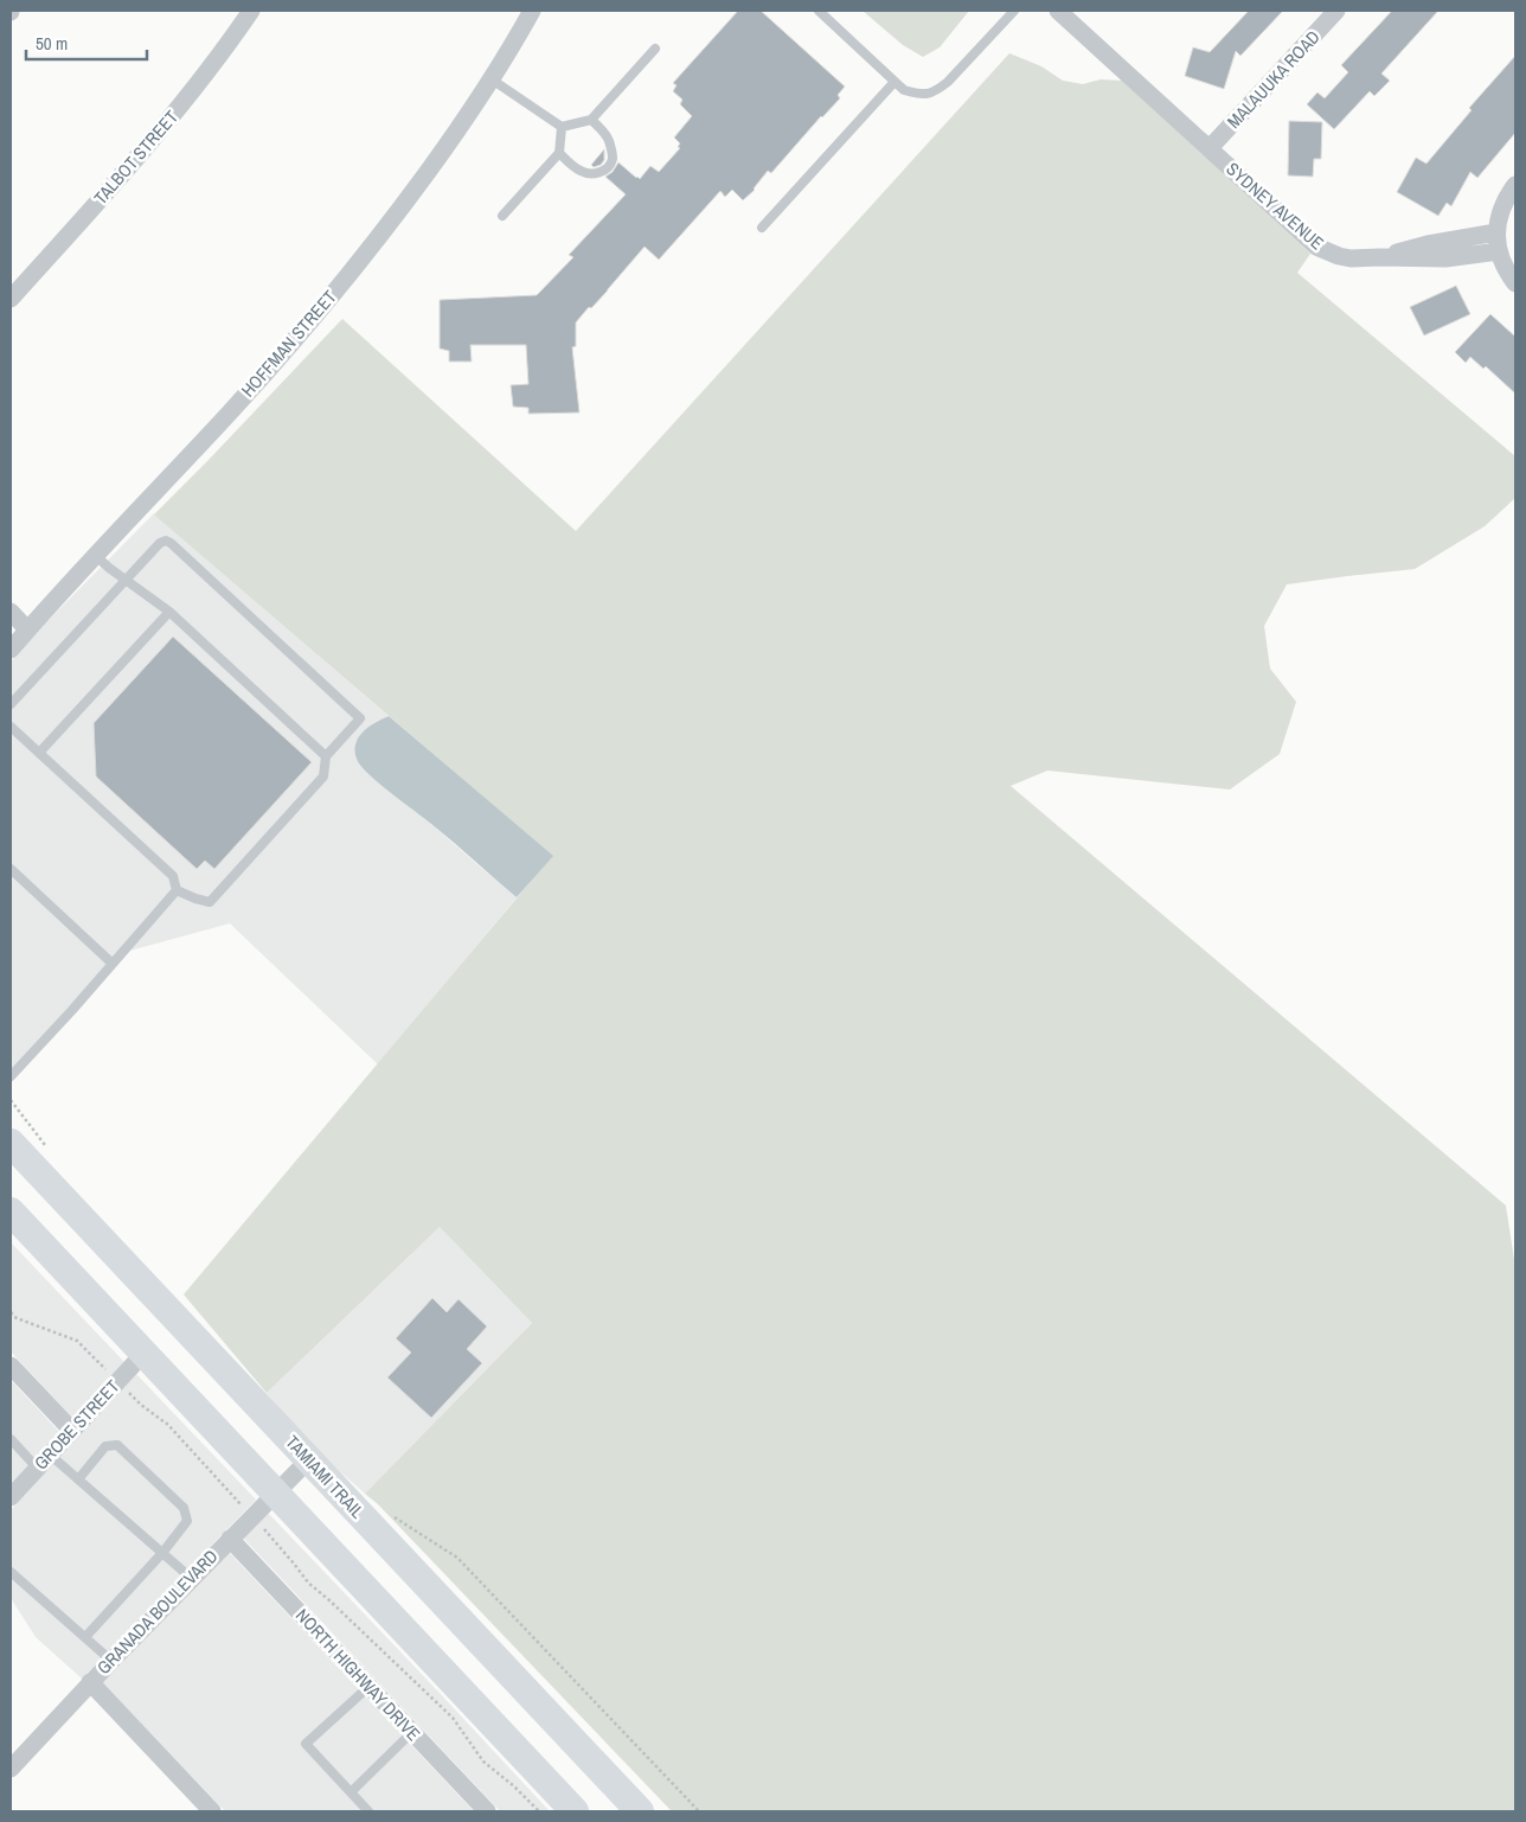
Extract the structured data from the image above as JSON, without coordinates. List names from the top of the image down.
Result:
{
  "streets": {
    "main road": ["TAMIAMI TRAIL"],
    "street": [
      "MALAUUKA ROAD",
      "TALBOT STREET",
      "SYDNEY AVENUE",
      "HOFFMAN STREET",
      "GROBE STREET",
      "GRANADA BOULEVARD",
      "NORTH HIGHWAY DRIVE"
    ]
  },
  "crossings": [
    ["MALAUUKA ROAD", "SYDNEY AVENUE"],
    ["TAMIAMI TRAIL", "GRANADA BOULEVARD"],
    ["GRANADA BOULEVARD", "NORTH HIGHWAY DRIVE"]
  ],
  "scale_bar": "50 m"
}
